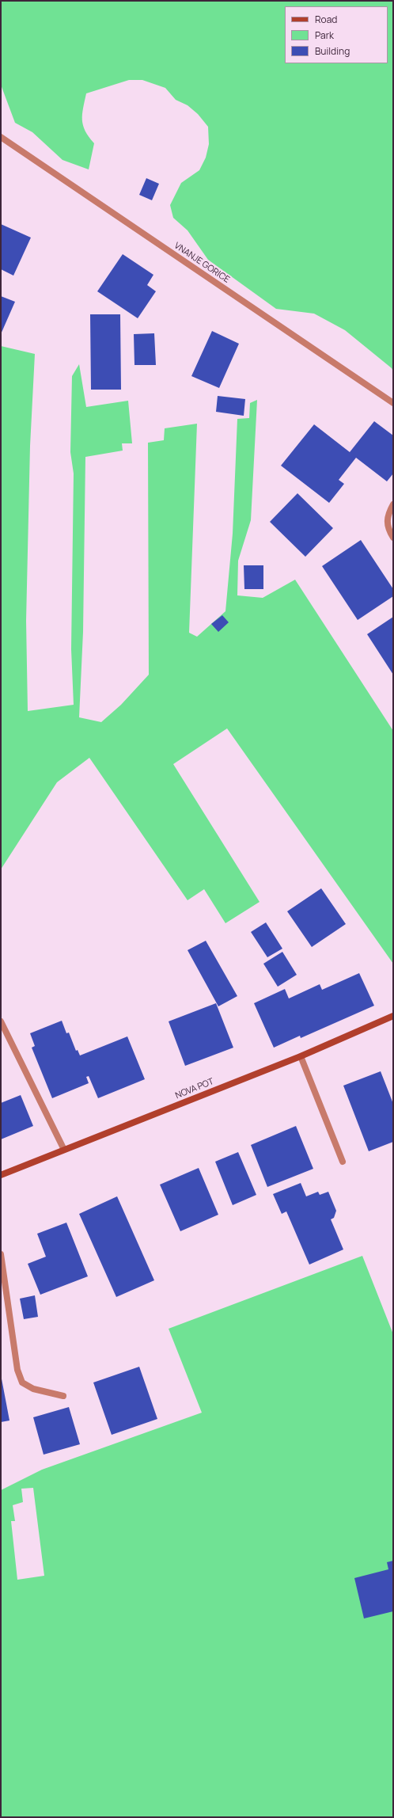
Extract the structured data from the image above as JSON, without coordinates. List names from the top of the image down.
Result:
{
  "streets": {
    "street": ["VNANJE GORICE", "NOVA POT"]
  },
  "legend": ["Road", "Park", "Building"]
}
